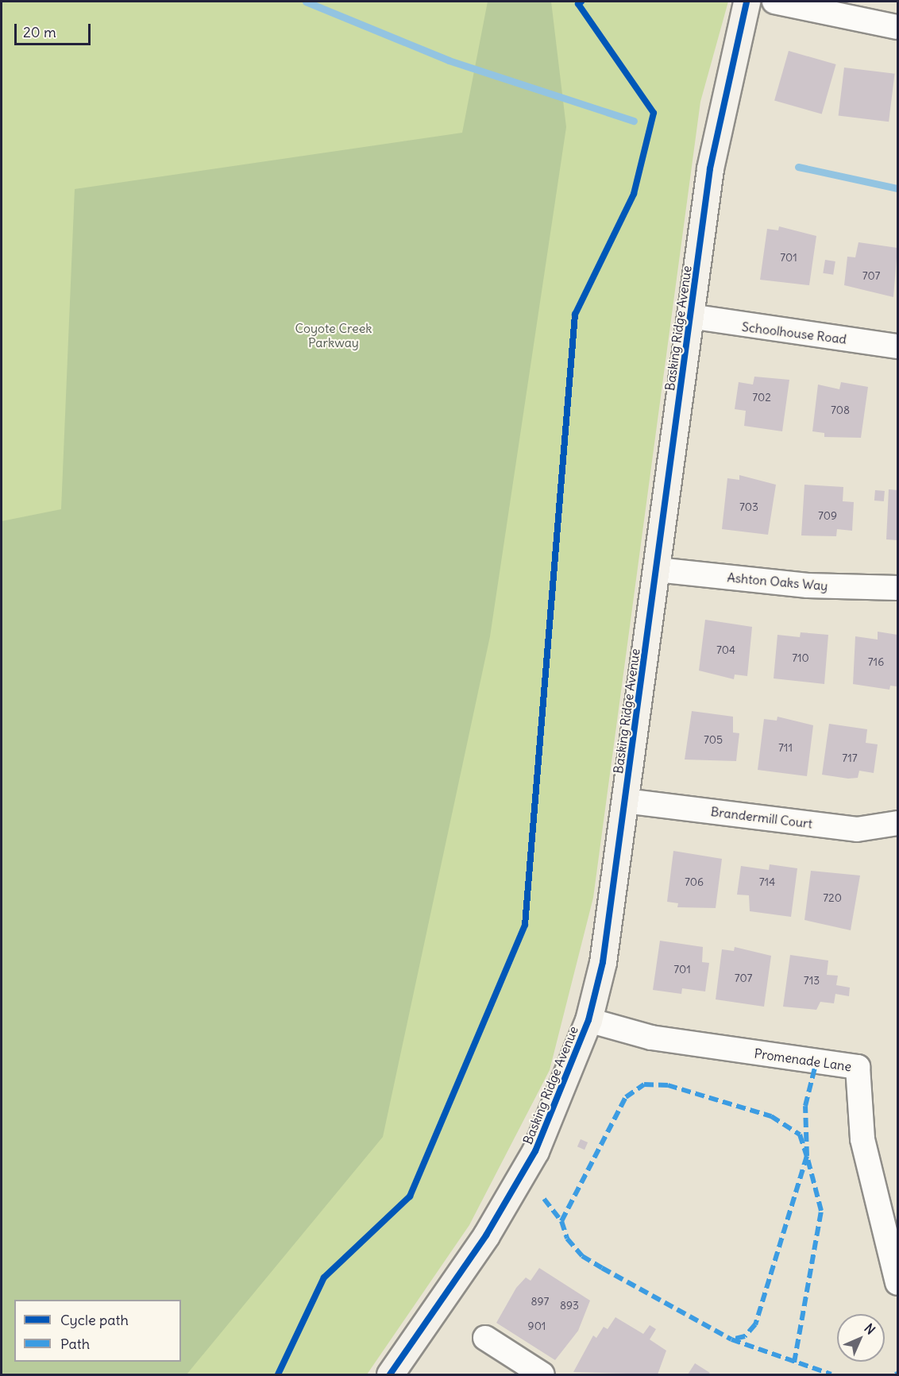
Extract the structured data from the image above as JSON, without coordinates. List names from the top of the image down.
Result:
{
  "streets": {
    "street": [
      "Basking Ridge Avenue",
      "Schoolhouse Road",
      "Ashton Oaks Way",
      "Brandermill Court",
      "Promenade Lane"
    ]
  },
  "crossings": [
    ["Basking Ridge Avenue", "Schoolhouse Road"],
    ["Basking Ridge Avenue", "Ashton Oaks Way"],
    ["Basking Ridge Avenue", "Brandermill Court"],
    ["Basking Ridge Avenue", "Promenade Lane"]
  ],
  "parks": ["Coyote Creek Parkway"],
  "house_numbers": [
    "701",
    "707",
    "702",
    "708",
    "703",
    "709",
    "704",
    "710",
    "716",
    "705",
    "711",
    "717",
    "706",
    "714",
    "720",
    "701",
    "707",
    "713",
    "897",
    "893",
    "901"
  ],
  "legend": ["Cycle path", "Path"],
  "scale_bar": "20 m",
  "north": "top right"
}
